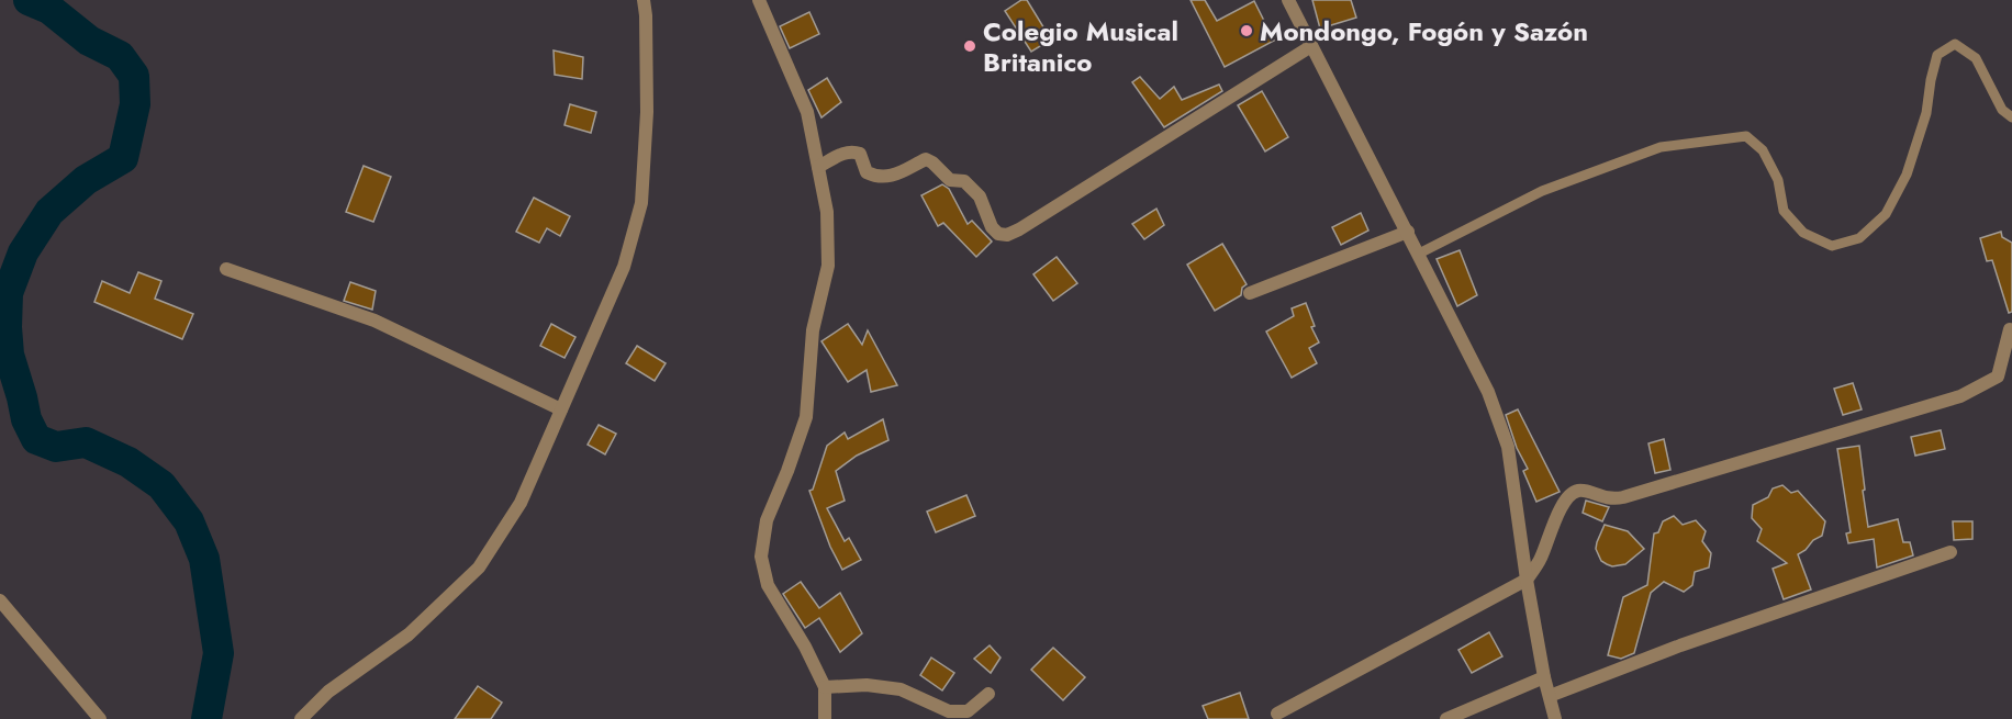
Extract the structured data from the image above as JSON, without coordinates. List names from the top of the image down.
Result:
{
  "places": ["Mondongo, Fogón y Sazón", "Colegio Musical Britanico"]
}
